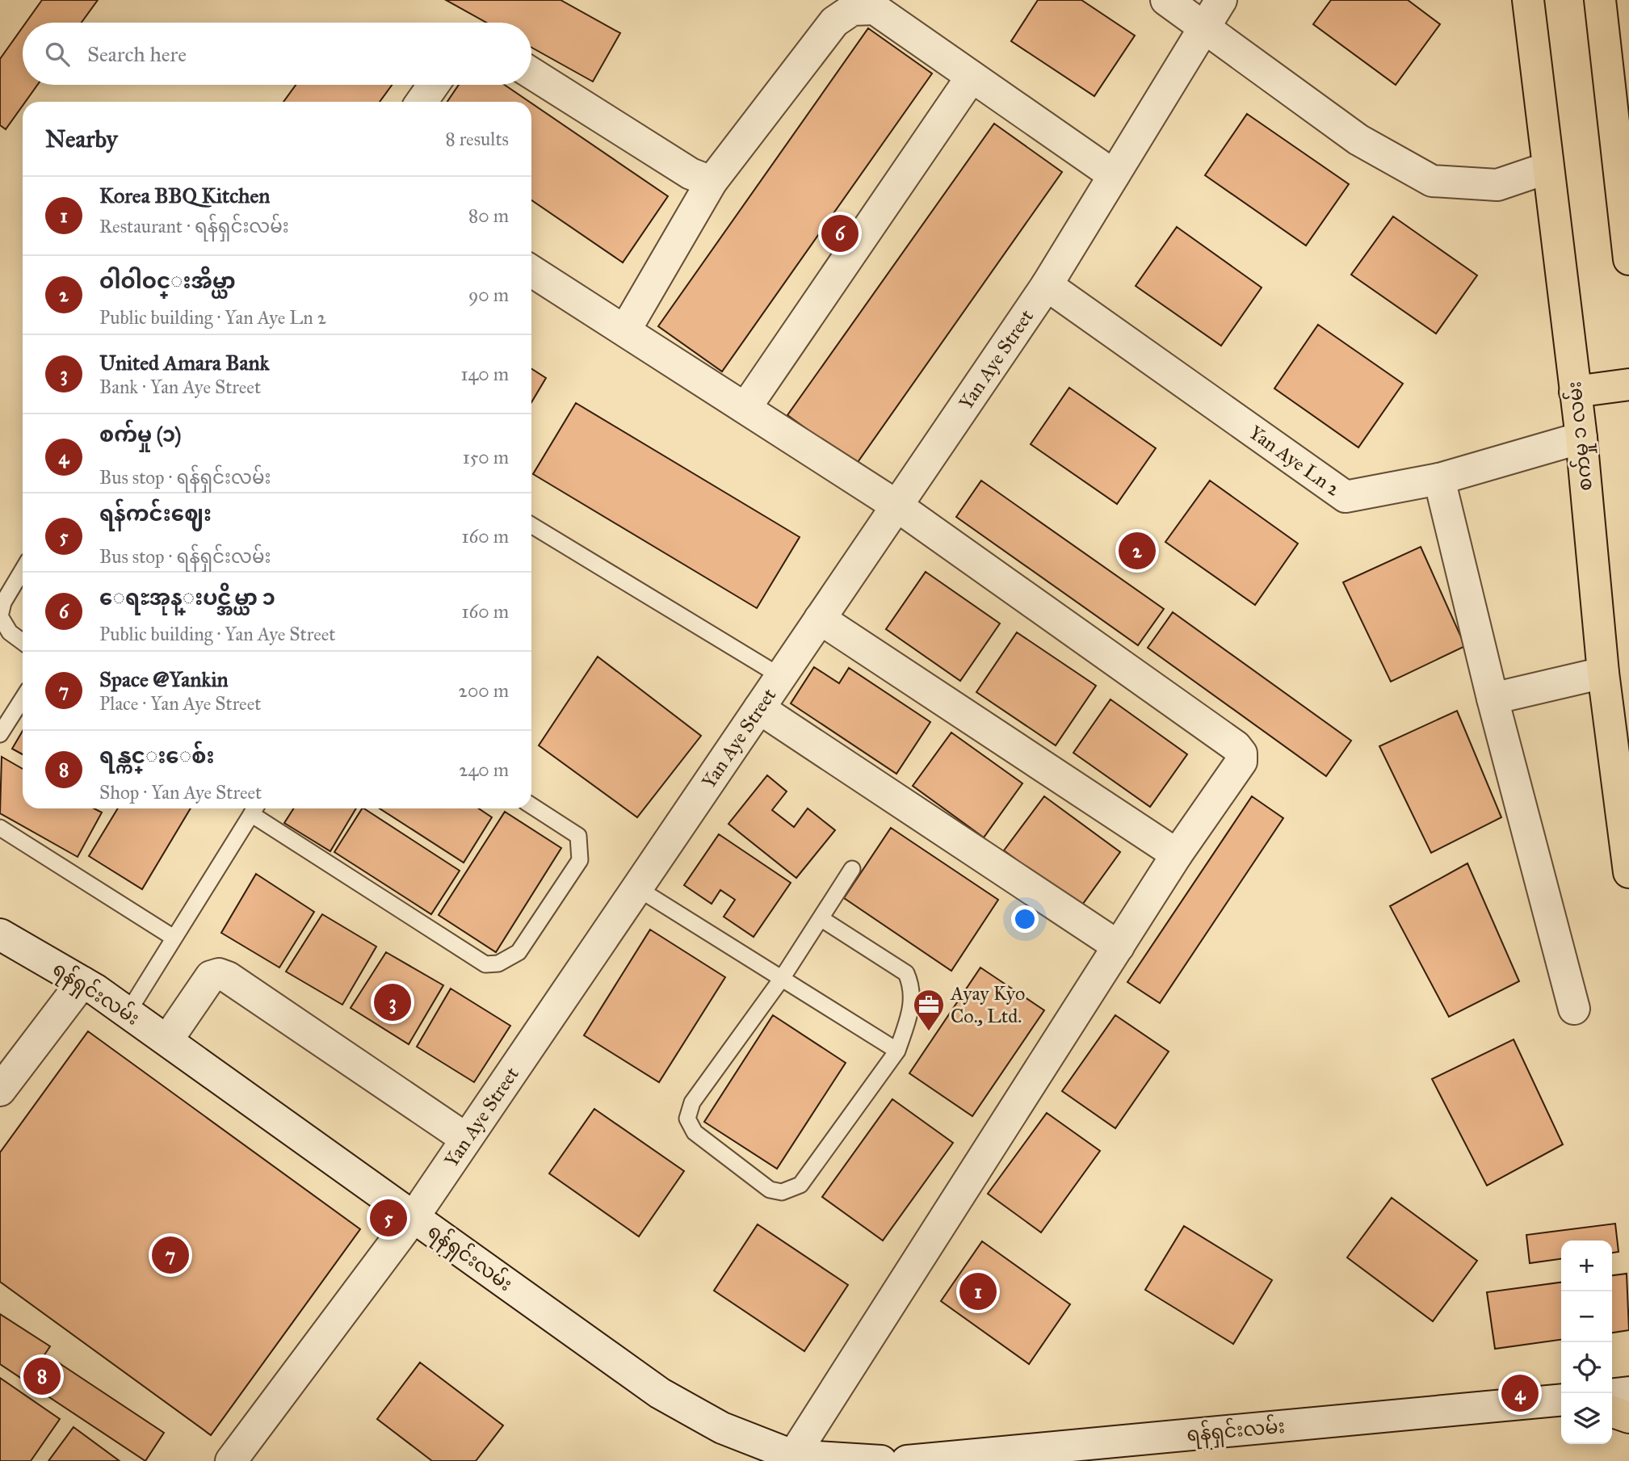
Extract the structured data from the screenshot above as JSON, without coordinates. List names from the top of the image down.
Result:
{
  "streets": {
    "main road": ["စက်မှု ၁ လမ်း"],
    "street": ["Yan Aye Street", "Yan Aye Ln 2", "ရန်ရှင်းလမ်း"]
  },
  "crossings": [
    ["Yan Aye Street", "Yan Aye Ln 2"],
    ["Yan Aye Street", "ရန်ရှင်းလမ်း"],
    ["စက်မှု ၁ လမ်း", "Yan Aye Ln 2"]
  ],
  "places": {
    "office": ["Ayay Kyo Co., Ltd."]
  },
  "page": {
    "search": "Search here",
    "heading": ["Nearby", "8 results"],
    "list": [
      {
        "mark": "1",
        "name": "Korea BBQ Kitchen",
        "note": "Restaurant · ရန်ရှင်းလမ်း",
        "value": "80 m"
      },
      {
        "mark": "2",
        "name": "ဝါဝါဝင္းအိမ္ယာ",
        "note": "Public building · Yan Aye Ln 2",
        "value": "90 m"
      },
      {
        "mark": "3",
        "name": "United Amara Bank",
        "note": "Bank · Yan Aye Street",
        "value": "140 m"
      },
      {
        "mark": "4",
        "name": "စက်မှု (၁)",
        "note": "Bus stop · ရန်ရှင်းလမ်း",
        "value": "150 m"
      },
      {
        "mark": "5",
        "name": "ရန်ကင်းဈေး",
        "note": "Bus stop · ရန်ရှင်းလမ်း",
        "value": "160 m"
      },
      {
        "mark": "6",
        "name": "ေရႊအုန္းပင္အိမ္ယာ ၁",
        "note": "Public building · Yan Aye Street",
        "value": "160 m"
      },
      {
        "mark": "7",
        "name": "Space @Yankin",
        "note": "Place · Yan Aye Street",
        "value": "200 m"
      },
      {
        "mark": "8",
        "name": "ရန္ကင္းေစ်း",
        "note": "Shop · Yan Aye Street",
        "value": "240 m"
      }
    ],
    "pins": [
      "6",
      "2",
      "3",
      "5",
      "7",
      "1",
      "8",
      "4"
    ],
    "map_buttons": ["+", "−"]
  }
}
